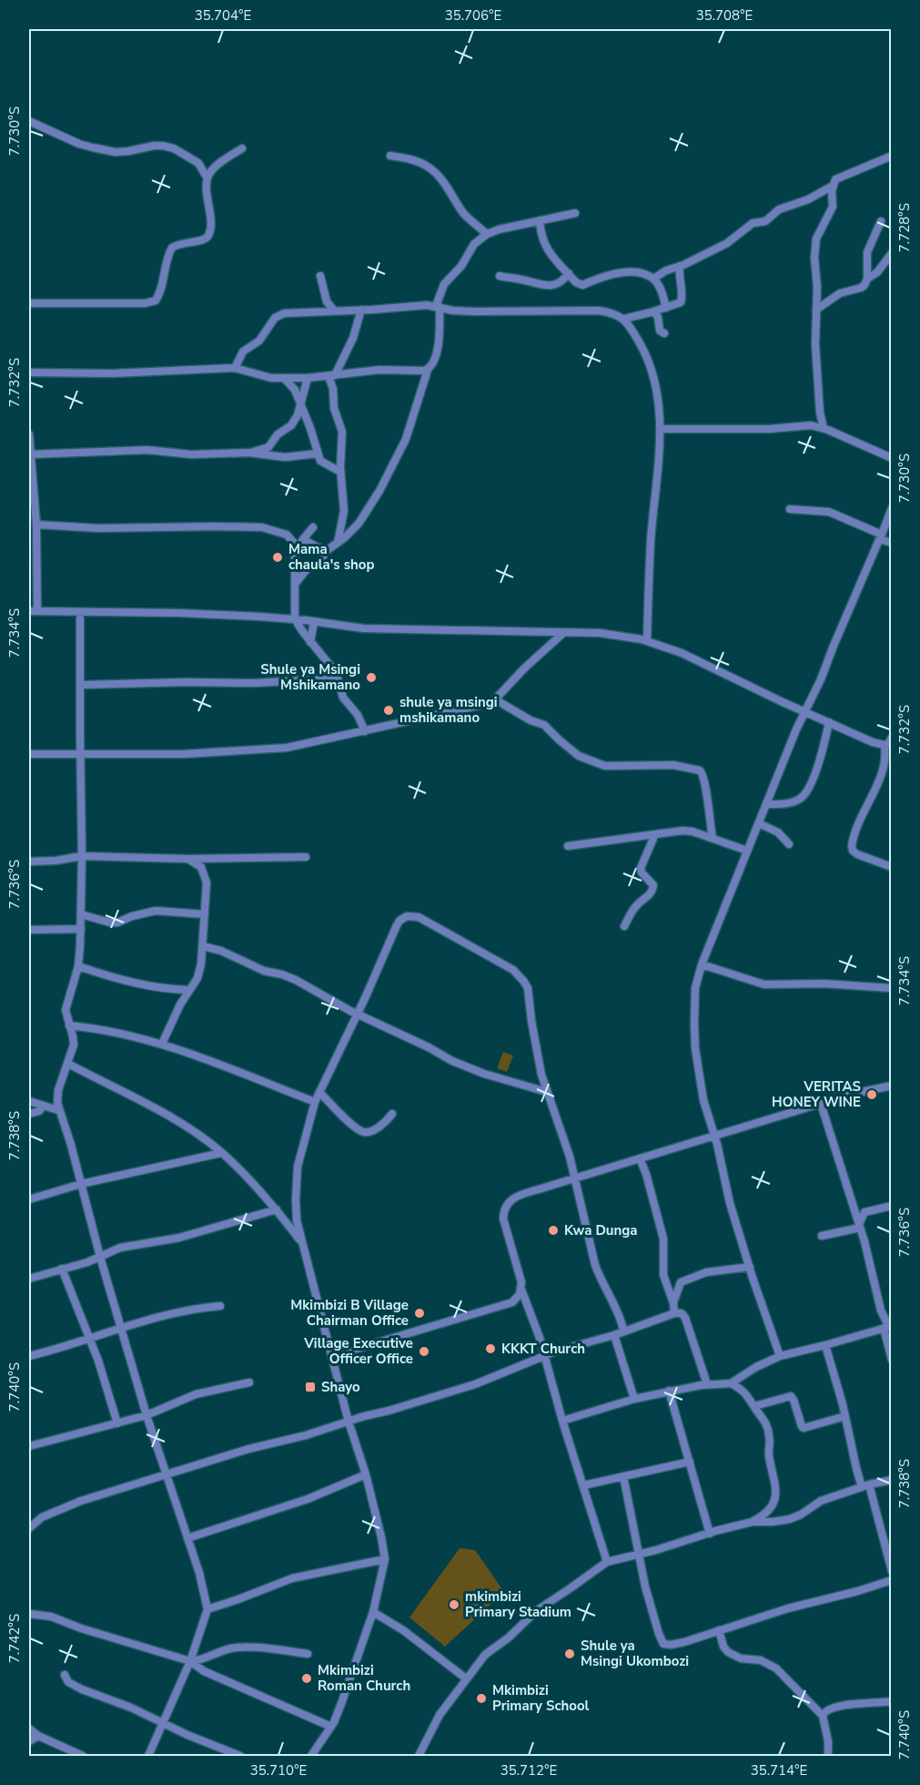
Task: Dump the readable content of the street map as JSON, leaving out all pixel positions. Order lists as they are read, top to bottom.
{
  "places": {
    "other": [
      "Mama chaula's shop",
      "Shule ya Msingi Mshikamano",
      "shule ya msingi mshikamano",
      "VERITAS HONEY WINE",
      "Kwa Dunga",
      "Mkimbizi B Village Chairman Office",
      "KKKT Church",
      "Village Executive Officer Office",
      "mkimbizi Primary Stadium",
      "Shule ya Msingi Ukombozi",
      "Mkimbizi Roman Church",
      "Mkimbizi Primary School"
    ],
    "transit": ["Shayo"]
  },
  "coordinates": [
    "35.704°E",
    "35.706°E",
    "35.708°E",
    "7.730°S",
    "7.728°S",
    "7.732°S",
    "7.734°S",
    "7.736°S",
    "7.738°S",
    "7.740°S",
    "7.742°S",
    "35.710°E",
    "35.712°E",
    "35.714°E"
  ]
}
